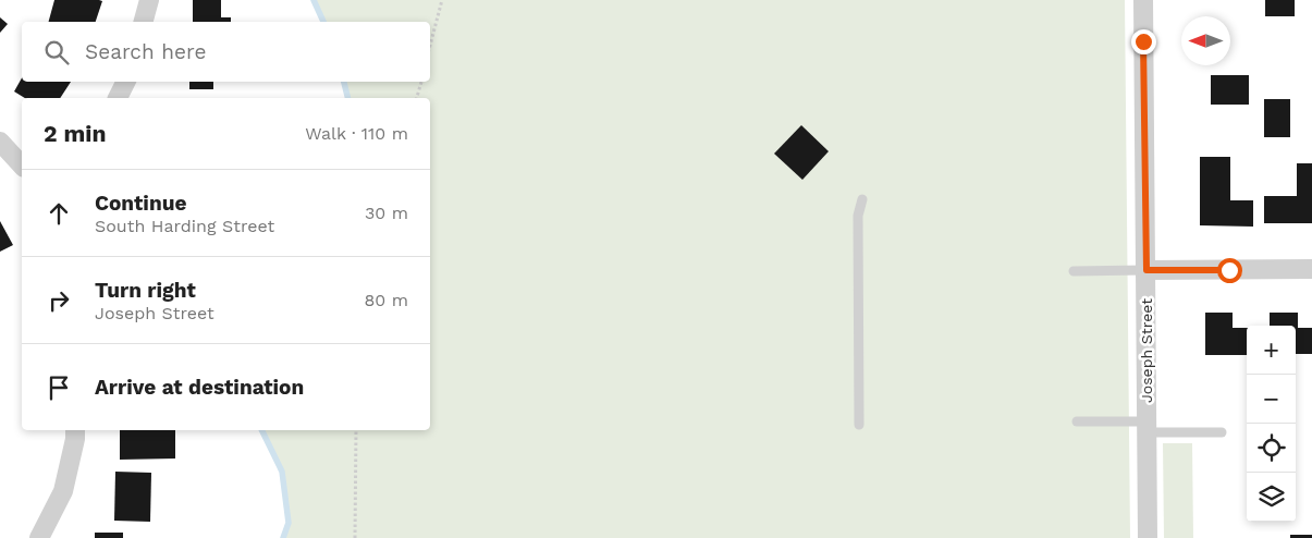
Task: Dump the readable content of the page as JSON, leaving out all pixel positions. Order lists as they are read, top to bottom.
{
  "streets": {
    "street": ["Joseph Street"]
  },
  "north": "left",
  "page": {
    "search": "Search here",
    "heading": ["2 min", "Walk · 110 m"],
    "list": [
      ["Continue", "South Harding Street", "30 m"],
      ["Turn right", "Joseph Street", "80 m"],
      "Arrive at destination"
    ],
    "map_buttons": ["+", "−"]
  }
}
